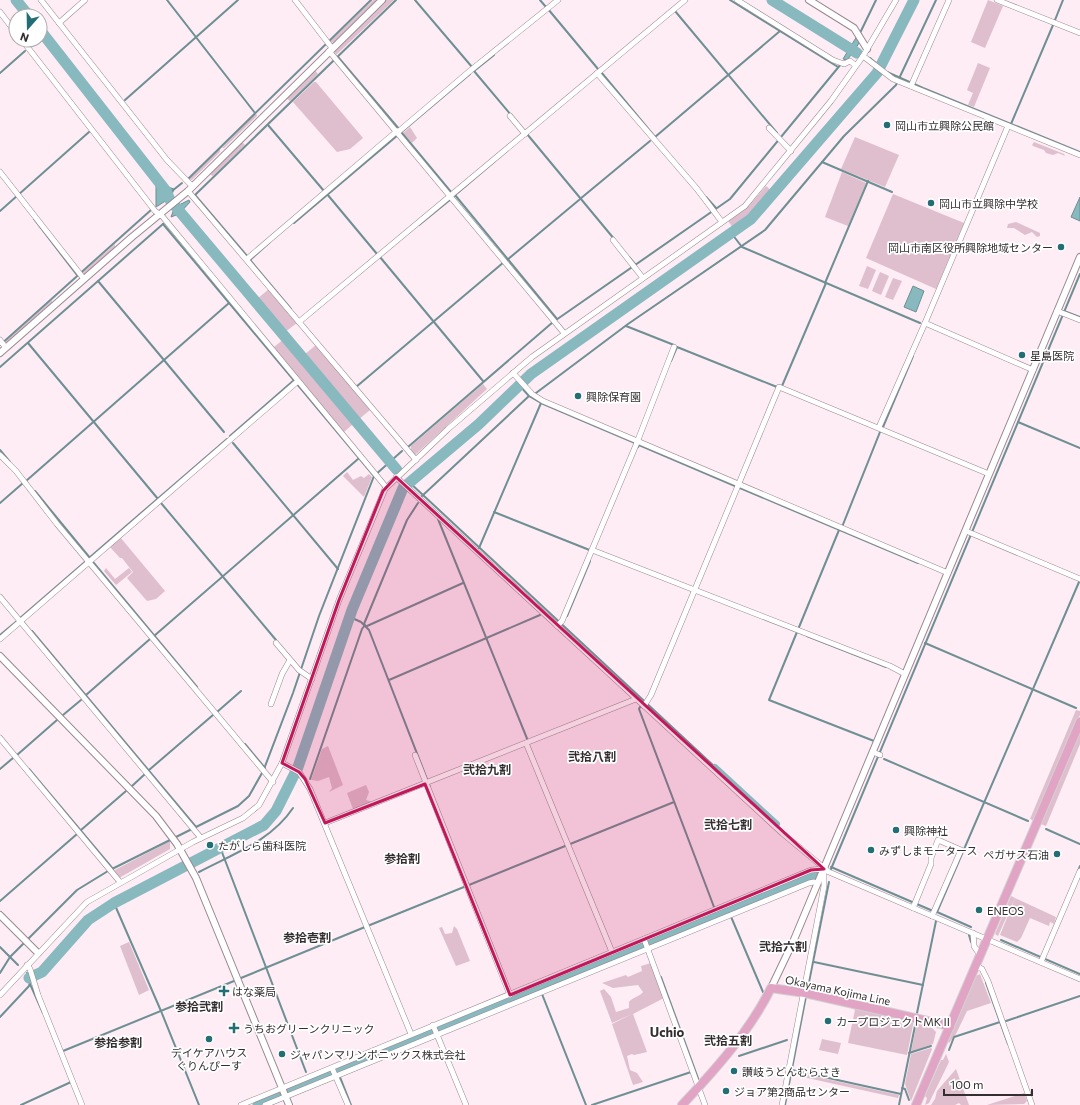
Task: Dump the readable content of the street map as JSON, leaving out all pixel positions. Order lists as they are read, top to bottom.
{
  "streets": {
    "main road": ["Okayama Kojima Line"]
  },
  "districts": [
    "弐拾八割",
    "弐拾九割",
    "弐拾七割",
    "参拾割",
    "参拾壱割",
    "弐拾六割",
    "参拾弐割",
    "Uchio",
    "弐拾五割",
    "参拾参割"
  ],
  "places": {
    "other": [
      "岡山市立興除公民館",
      "岡山市立興除中学校",
      "岡山市南区役所興除地域センター",
      "星島医院",
      "興除保育園",
      "興除神社",
      "たがしら歯科医院",
      "みずしまモータース",
      "ペガサス石油",
      "ENEOS",
      "カープロジェクトMKⅡ",
      "デイケアハウス ぐりんぴーす",
      "ジャパンマリンポニックス株式会社",
      "讃岐うどんむらさき",
      "ジョア第2商品センター"
    ],
    "health": ["はな薬局", "うちおグリーンクリニック"]
  },
  "scale_bar": "100 m",
  "north": "bottom"
}
